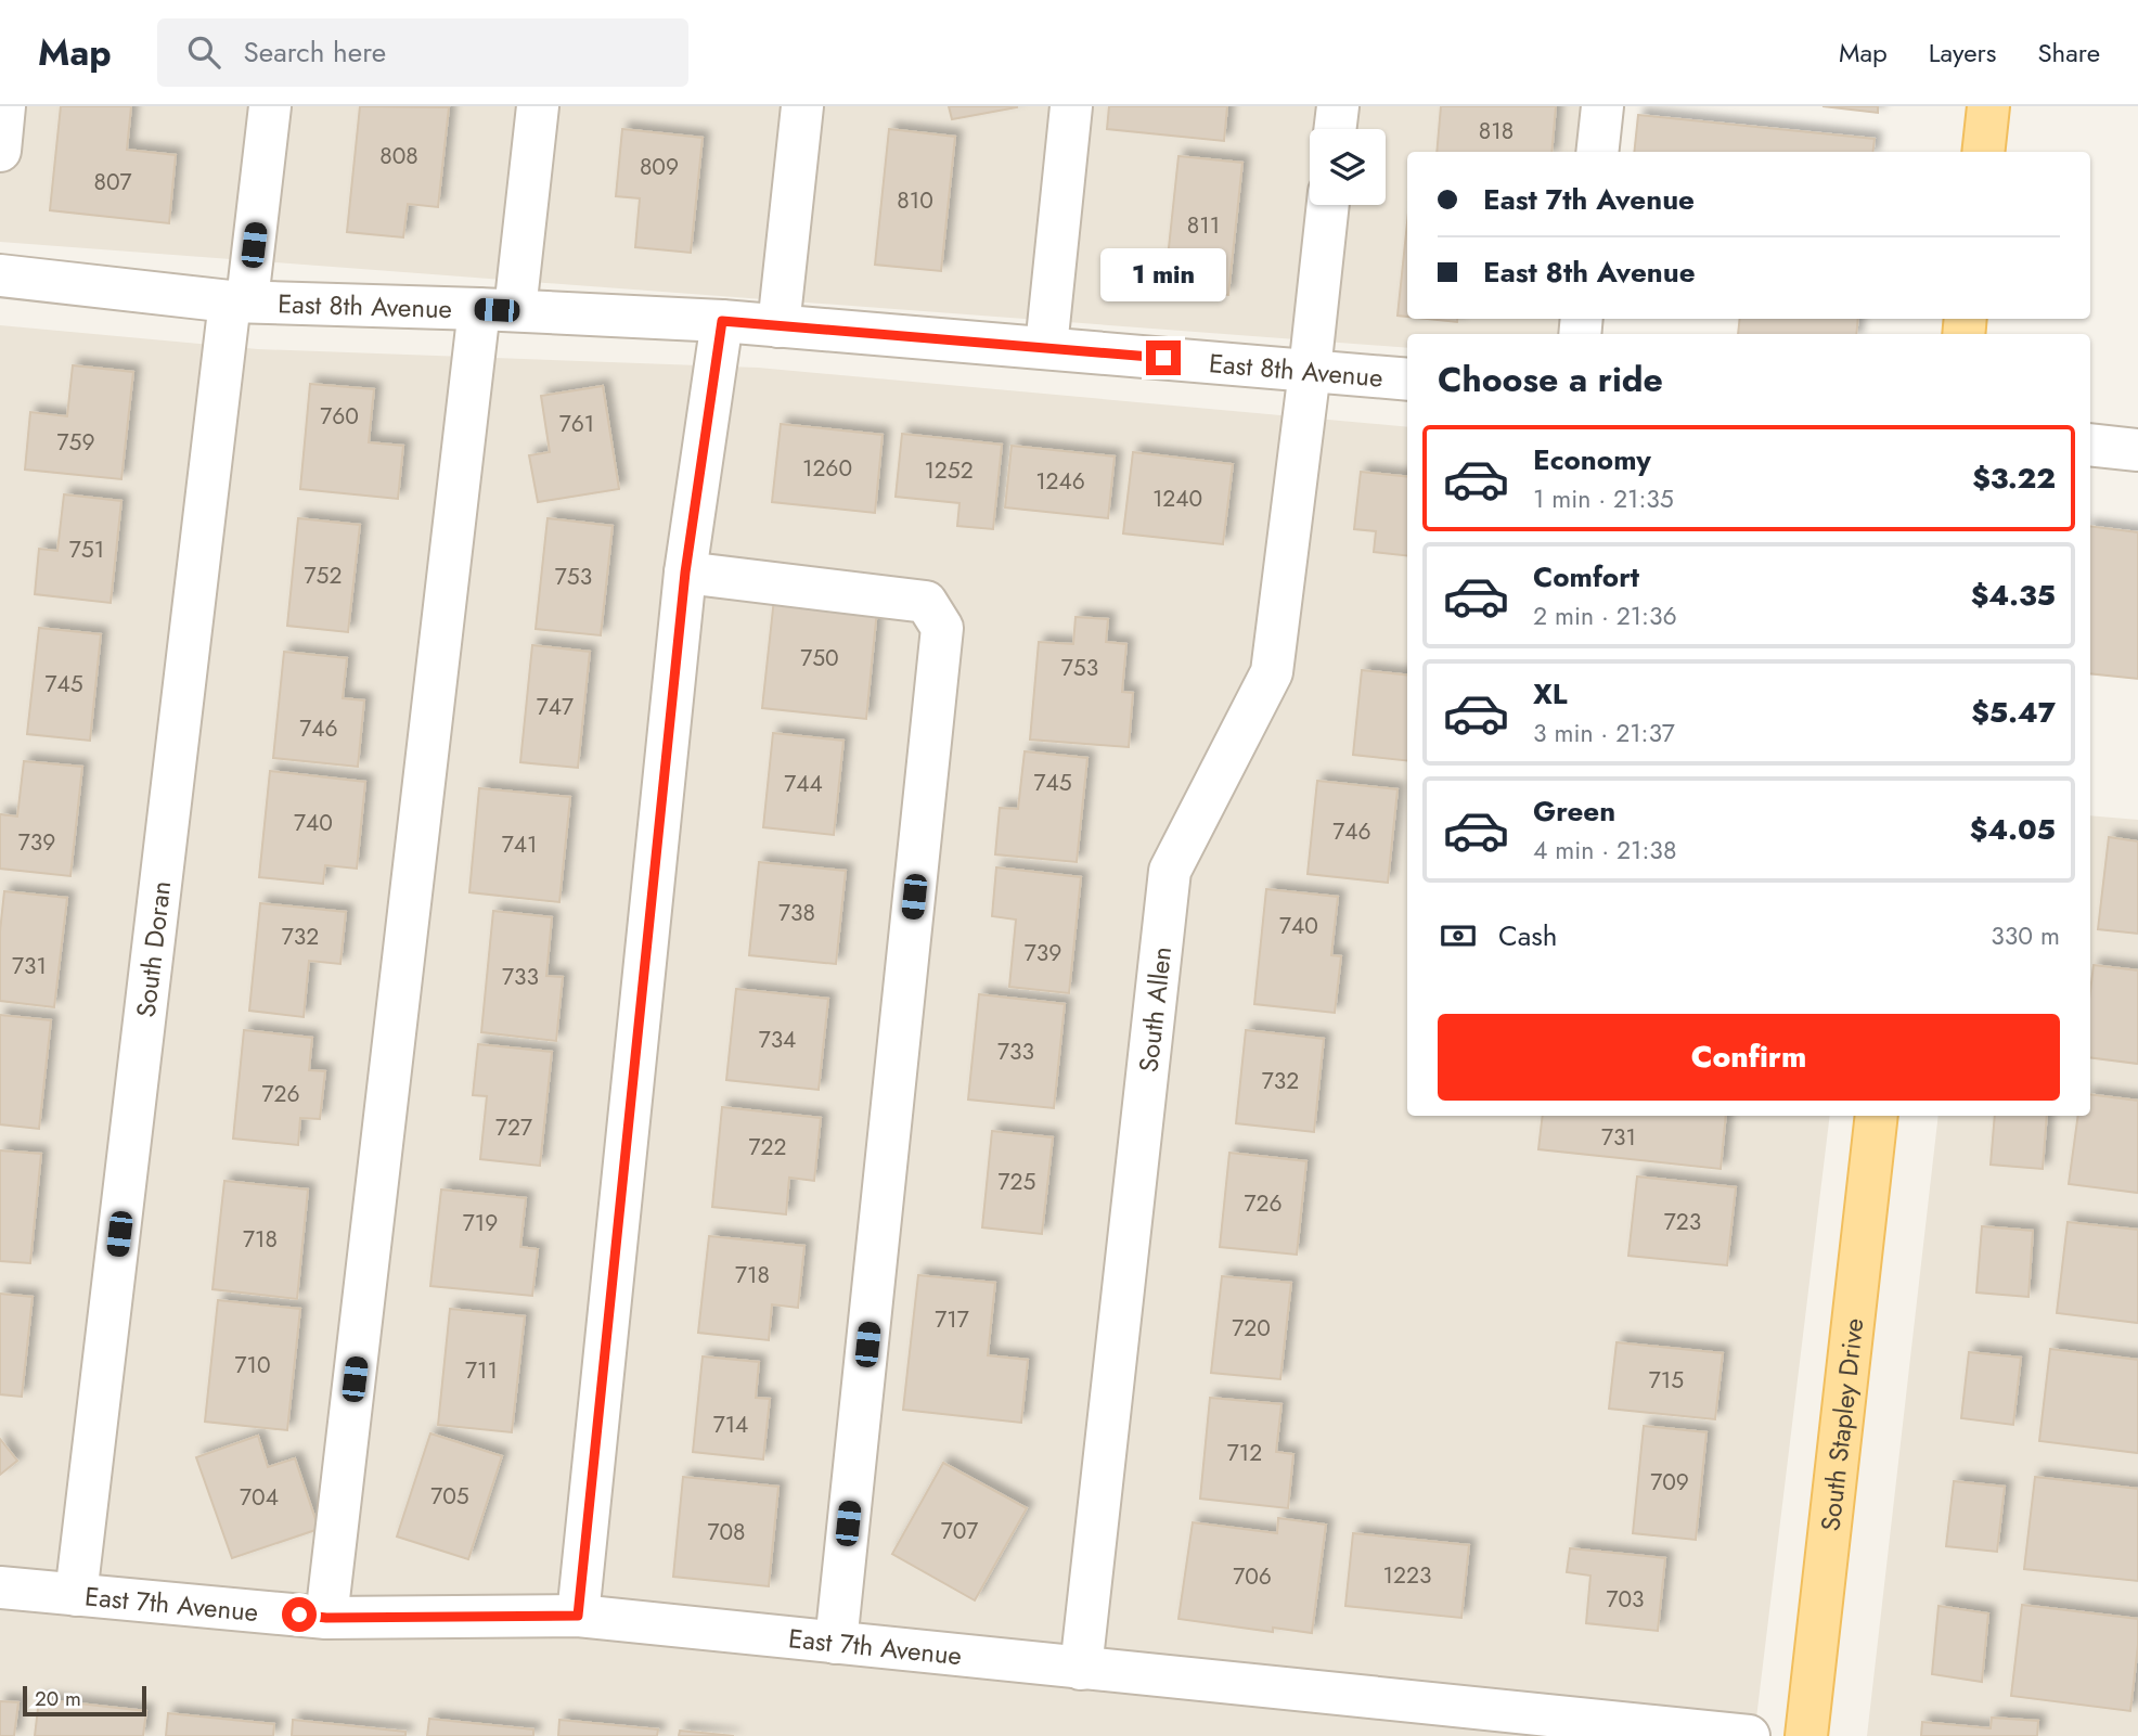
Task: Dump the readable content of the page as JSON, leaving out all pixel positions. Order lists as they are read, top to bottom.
{
  "streets": {
    "main road": ["South Stapley Drive"],
    "street": [
      "East 8th Avenue",
      "South Doran",
      "South Allen",
      "East 7th Avenue"
    ]
  },
  "crossings": [
    ["East 8th Avenue", "South Doran"],
    ["East 8th Avenue", "South Allen"],
    ["South Doran", "East 7th Avenue"],
    ["South Allen", "East 7th Avenue"]
  ],
  "house_numbers": [
    "818",
    "808",
    "809",
    "807",
    "810",
    "811",
    "760",
    "761",
    "759",
    "1260",
    "1252",
    "1246",
    "1240",
    "751",
    "752",
    "753",
    "750",
    "753",
    "745",
    "747",
    "746",
    "745",
    "744",
    "740",
    "746",
    "739",
    "741",
    "738",
    "740",
    "732",
    "739",
    "731",
    "733",
    "734",
    "733",
    "732",
    "726",
    "727",
    "731",
    "722",
    "725",
    "726",
    "723",
    "719",
    "718",
    "718",
    "717",
    "720",
    "710",
    "711",
    "715",
    "714",
    "712",
    "709",
    "705",
    "704",
    "707",
    "708",
    "1223",
    "706",
    "703"
  ],
  "scale_bar": "20 m",
  "page": {
    "header": "Map",
    "search": "Search here",
    "nav": ["Map", "Layers", "Share"],
    "banner": ["East 7th Avenue", "East 8th Avenue"],
    "bubble": "1 min",
    "heading": "Choose a ride",
    "list": [
      {
        "name": "Economy",
        "note": "1 min · 21:35",
        "value": "$3.22"
      },
      {
        "name": "Comfort",
        "note": "2 min · 21:36",
        "value": "$4.35"
      },
      {
        "name": "XL",
        "note": "3 min · 21:37",
        "value": "$5.47"
      },
      {
        "name": "Green",
        "note": "4 min · 21:38",
        "value": "$4.05"
      }
    ],
    "pay": ["Cash", "330 m"],
    "buttons": "Confirm",
    "scale": "20 m"
  }
}
